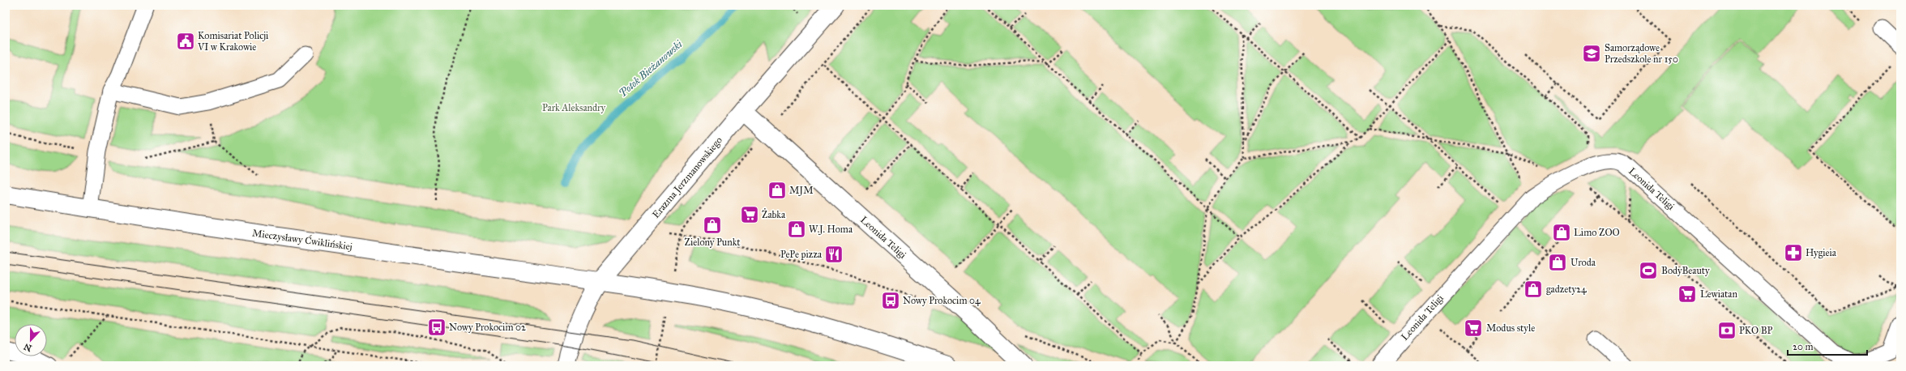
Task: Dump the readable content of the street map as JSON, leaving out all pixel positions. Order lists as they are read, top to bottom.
{
  "streets": {
    "street": ["Erazma Jerzmanowskiego", "Leonida Teligi", "Mieczysławy Ćwiklińskiej"]
  },
  "crossings": [
    ["Erazma Jerzmanowskiego", "Leonida Teligi"],
    ["Erazma Jerzmanowskiego", "Mieczysławy Ćwiklińskiej"]
  ],
  "water": ["Potok Bieżanowski"],
  "parks": ["Park Aleksandry"],
  "places": {
    "public building": ["Komisariat Policji VI w Krakowie"],
    "school or university": ["Samorządowe Przedszkole nr 150"],
    "shop": [
      "MJM",
      "Zielony Punkt",
      "W.J. Homa",
      "Limo ZOO",
      "Uroda",
      "gadzety24"
    ],
    "supermarket": ["Żabka", "Lewiatan", "Modus style"],
    "pharmacy": ["Hygieia"],
    "restaurant": ["PePe pizza"],
    "sports": ["BodyBeauty"],
    "bus stop": ["Nowy Prokocim 04", "Nowy Prokocim 02"],
    "bank": ["PKO BP"]
  },
  "scale_bar": "20 m",
  "north": "bottom"
}
